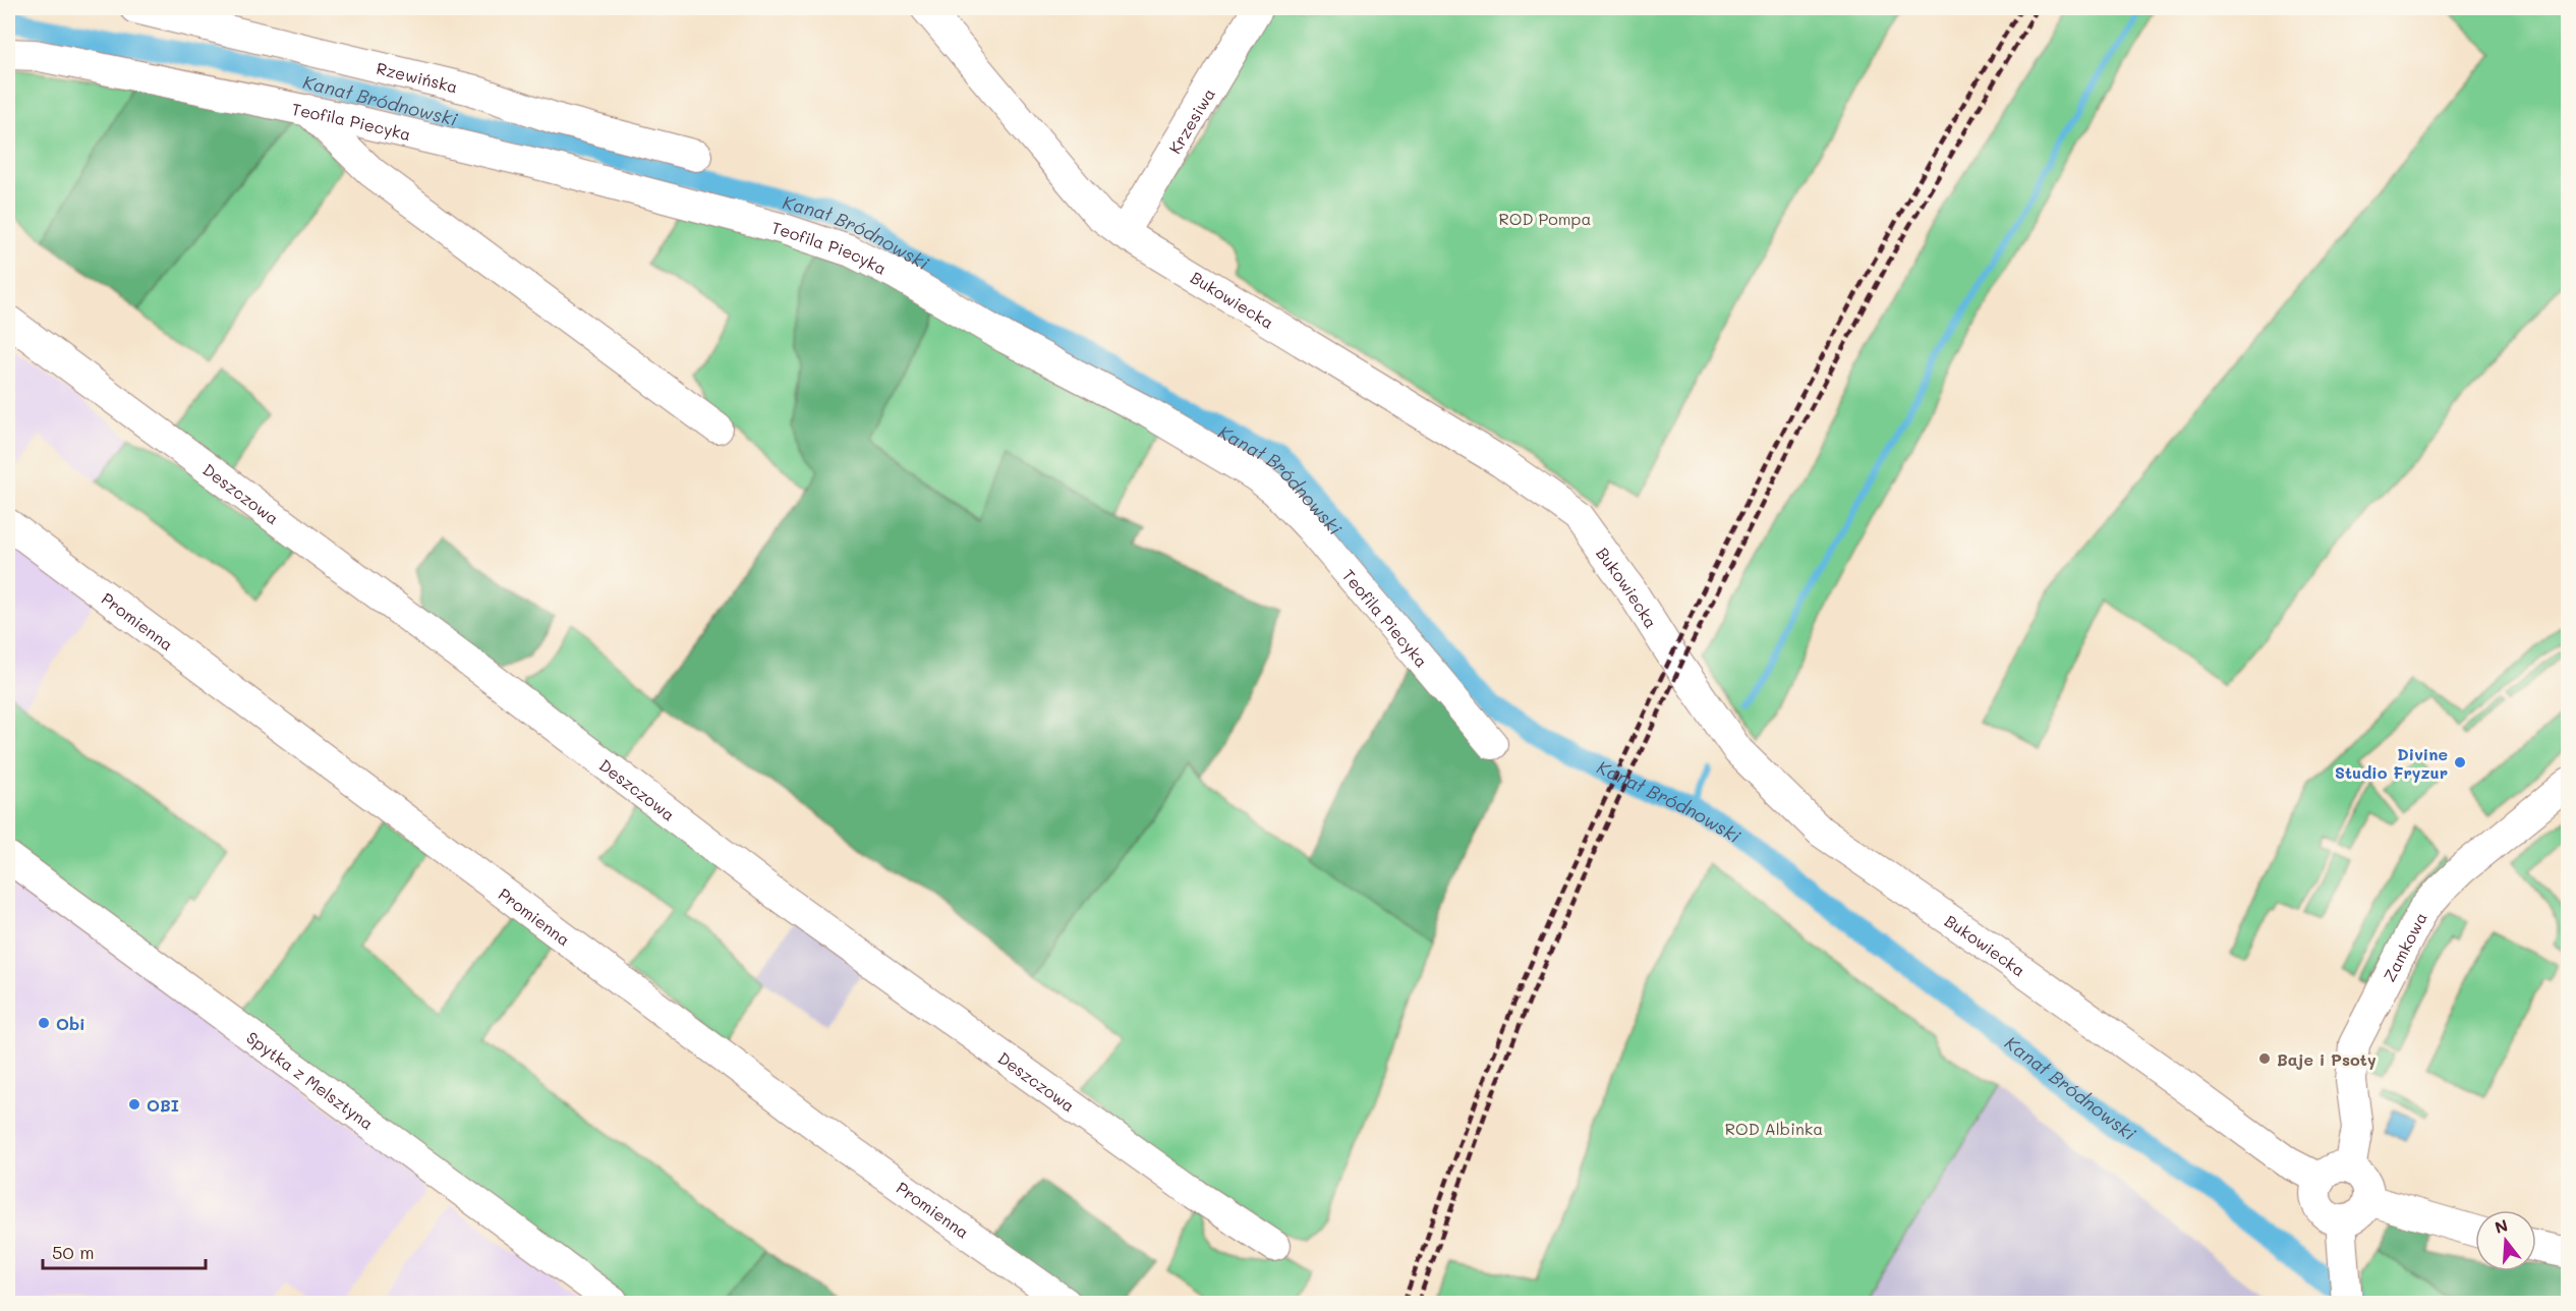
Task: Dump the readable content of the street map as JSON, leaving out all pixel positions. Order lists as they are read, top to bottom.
{
  "streets": {
    "street": [
      "Rzewińska",
      "Teofila Piecyka",
      "Krzesiwa",
      "Bukowiecka",
      "Deszczowa",
      "Promienna",
      "Zamkowa",
      "Spytka z Melsztyna"
    ]
  },
  "crossings": [
    ["Krzesiwa", "Bukowiecka"],
    ["Bukowiecka", "Zamkowa"]
  ],
  "water": ["Kanał Bródnowski"],
  "parks": ["ROD Pompa", "ROD Albinka"],
  "places": [
    "Divine Studio Fryzur",
    "Obi",
    "Baje i Psoty",
    "OBI"
  ],
  "scale_bar": "50 m",
  "north": "top"
}
